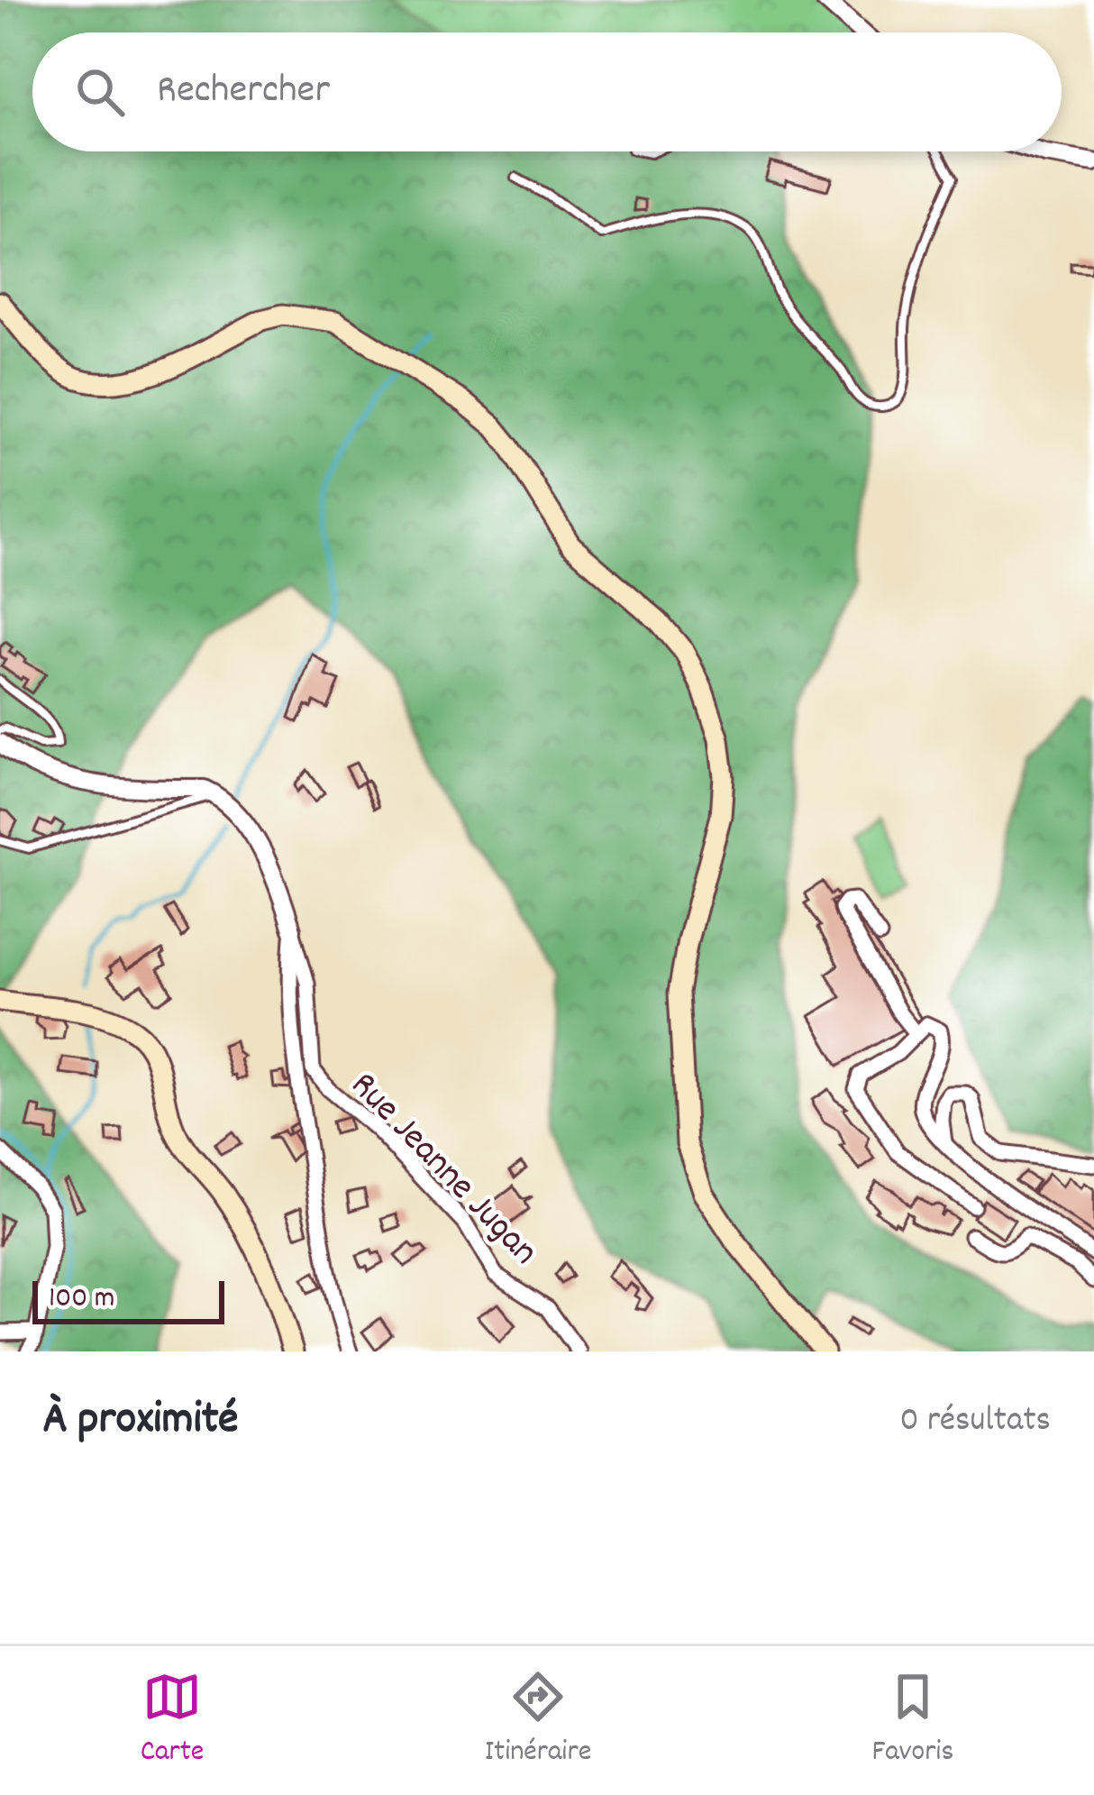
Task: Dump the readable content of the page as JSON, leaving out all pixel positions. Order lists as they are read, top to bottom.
{
  "streets": {
    "street": ["Rue Jeanne Jugan"]
  },
  "scale_bar": "100 m",
  "page": {
    "search": "Rechercher",
    "scale": "100 m",
    "heading": ["À proximité", "0 résultats"],
    "nav": ["Carte", "Itinéraire", "Favoris"]
  }
}
